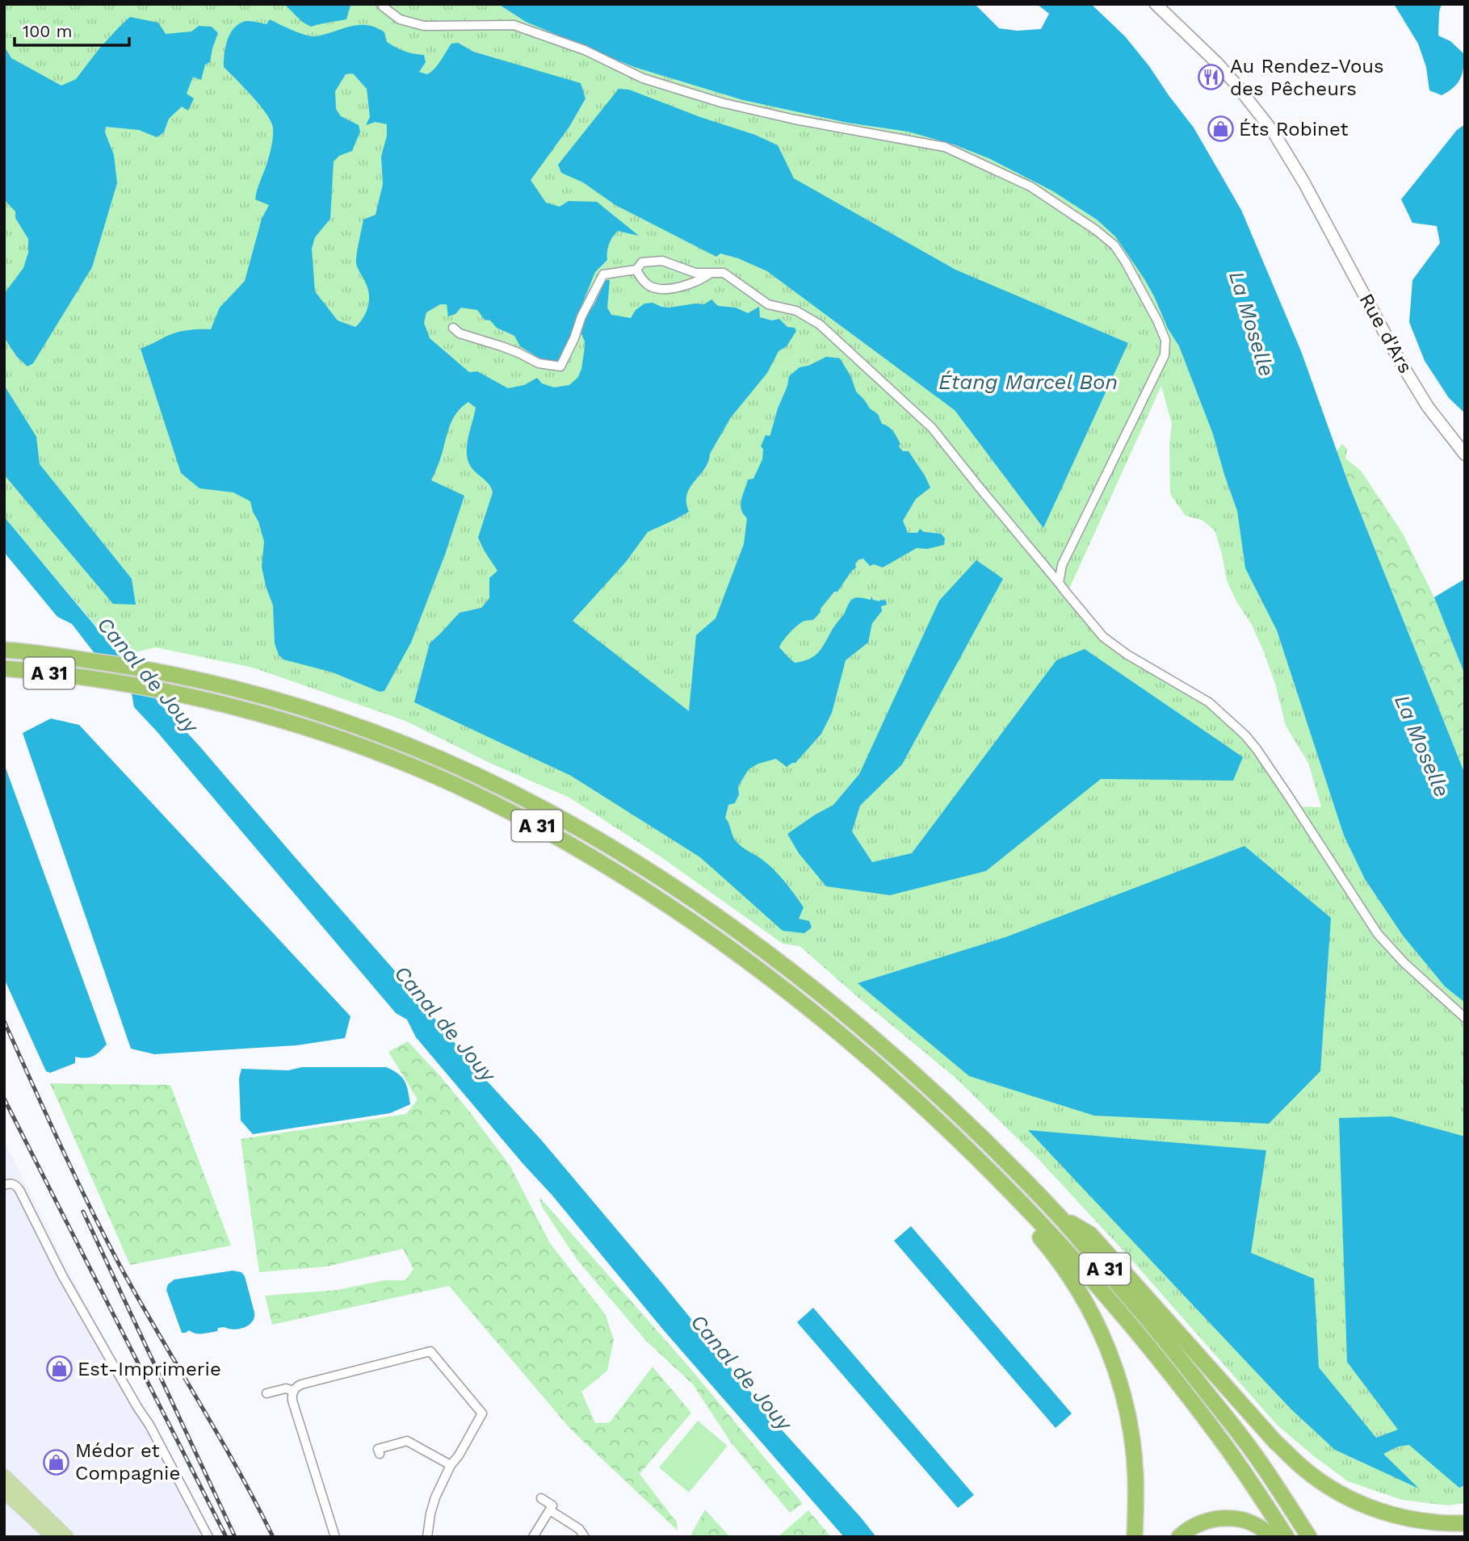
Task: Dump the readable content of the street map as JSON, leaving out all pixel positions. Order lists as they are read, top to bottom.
{
  "streets": {
    "highway": ["A 31"],
    "main road": ["Rue d'Ars"]
  },
  "water": ["La Moselle", "Étang Marcel Bon", "Canal de Jouy"],
  "places": {
    "restaurant": ["Au Rendez-Vous des Pêcheurs"],
    "shop": ["Éts Robinet", "Est-Imprimerie", "Médor et Compagnie"]
  },
  "scale_bar": "100 m"
}
